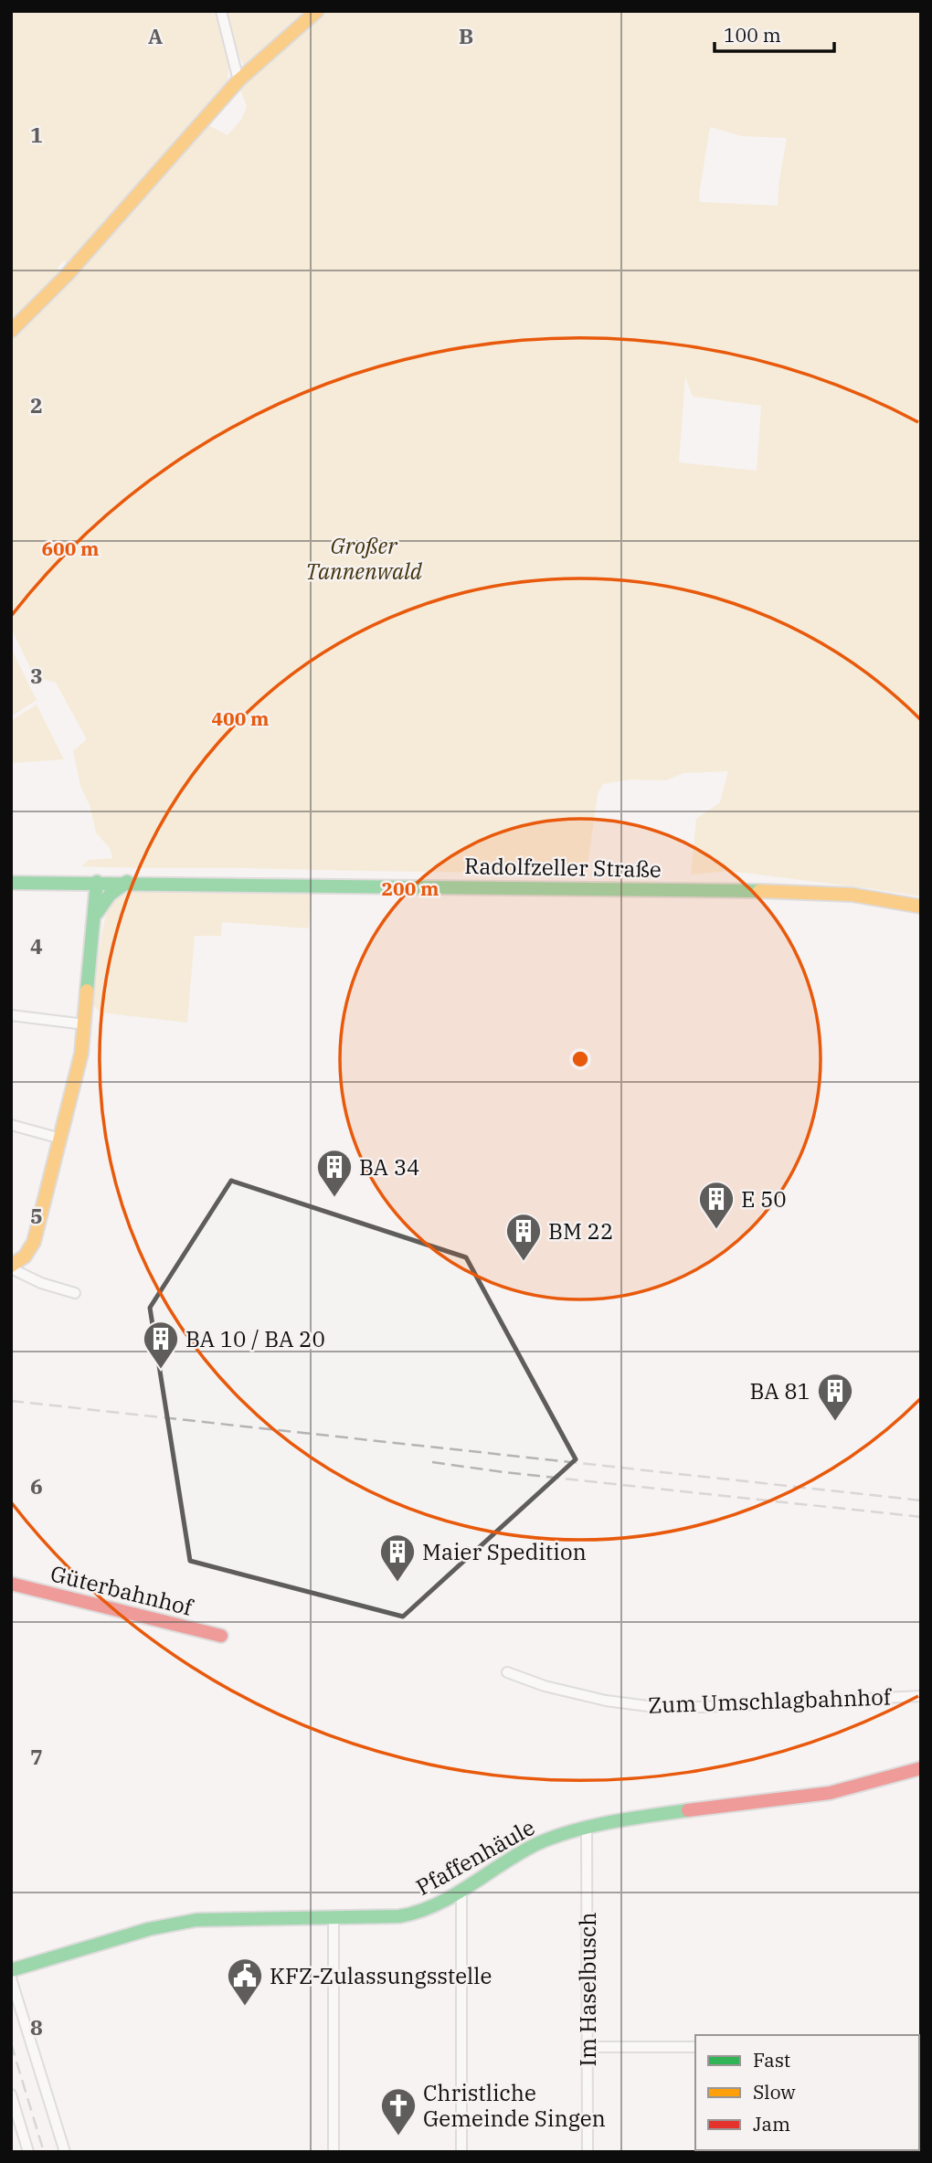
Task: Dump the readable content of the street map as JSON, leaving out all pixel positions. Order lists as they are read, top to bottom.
{
  "streets": {
    "street": [
      "Radolfzeller Straße",
      "Güterbahnhof",
      "Zum Umschlagbahnhof",
      "Pfaffenhäule",
      "Im Haselbusch"
    ]
  },
  "crossings": [
    ["Pfaffenhäule", "Im Haselbusch"]
  ],
  "parks": ["Großer Tannenwald"],
  "places": {
    "building": [
      "BA 34",
      "E 50",
      "BM 22",
      "BA 10 / BA 20",
      "BA 81",
      "Maier Spedition"
    ],
    "public building": ["KFZ-Zulassungsstelle"],
    "church": ["Christliche Gemeinde Singen"]
  },
  "legend": ["Fast", "Slow", "Jam"],
  "scale_bar": "100 m",
  "grid": {
    "columns": ["A", "B"],
    "rows": [
      "1",
      "2",
      "3",
      "4",
      "5",
      "6",
      "7",
      "8"
    ]
  },
  "rings": ["600 m", "400 m", "200 m"]
}
